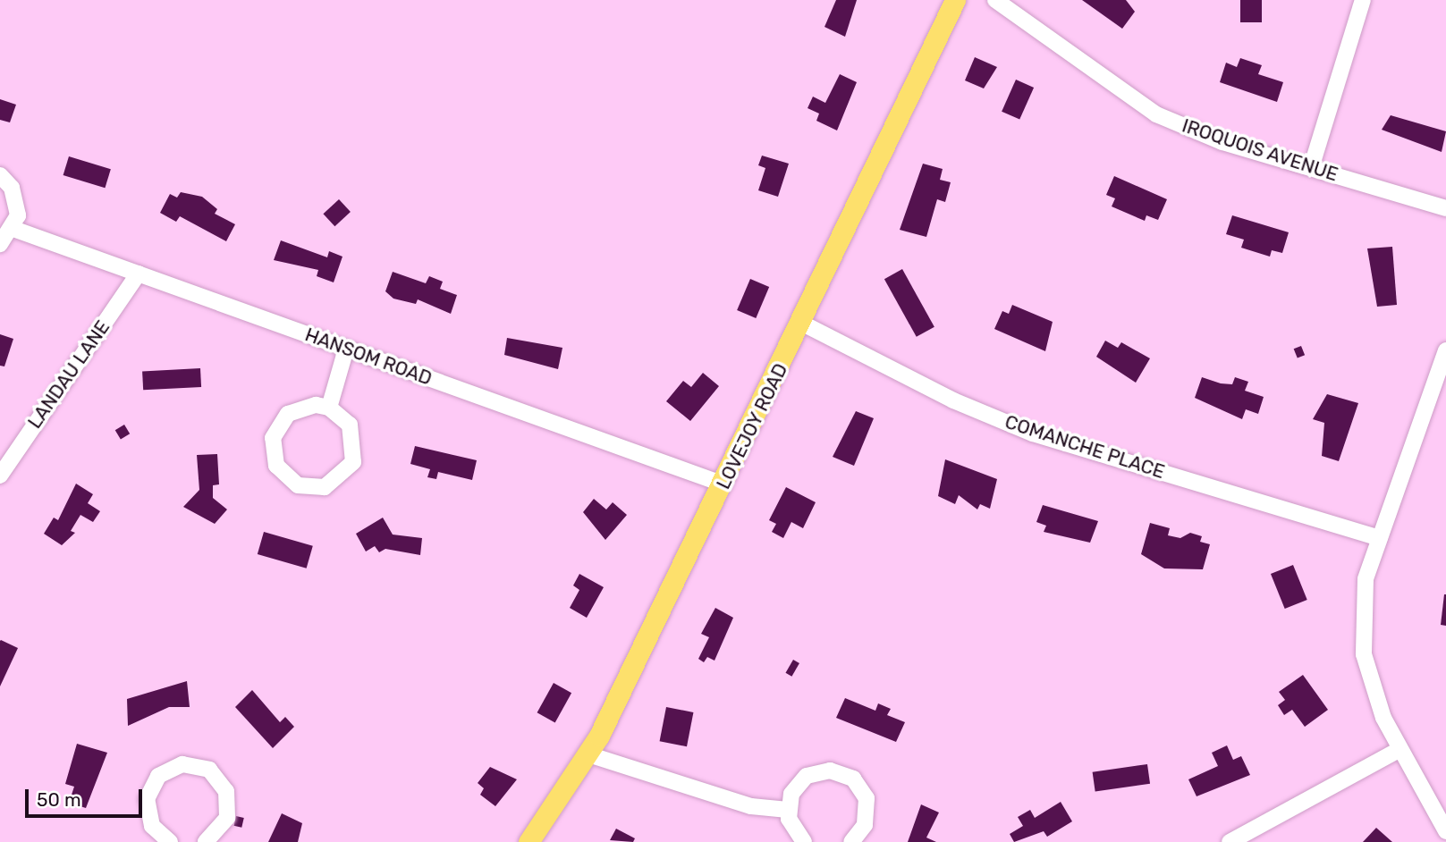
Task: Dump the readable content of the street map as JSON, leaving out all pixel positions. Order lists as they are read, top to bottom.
{
  "streets": {
    "main road": ["LOVEJOY ROAD"],
    "street": [
      "IROQUOIS AVENUE",
      "HANSOM ROAD",
      "LANDAU LANE",
      "COMANCHE PLACE"
    ]
  },
  "crossings": [
    ["HANSOM ROAD", "LANDAU LANE"],
    ["HANSOM ROAD", "LOVEJOY ROAD"],
    ["LOVEJOY ROAD", "COMANCHE PLACE"]
  ],
  "scale_bar": "50 m"
}
